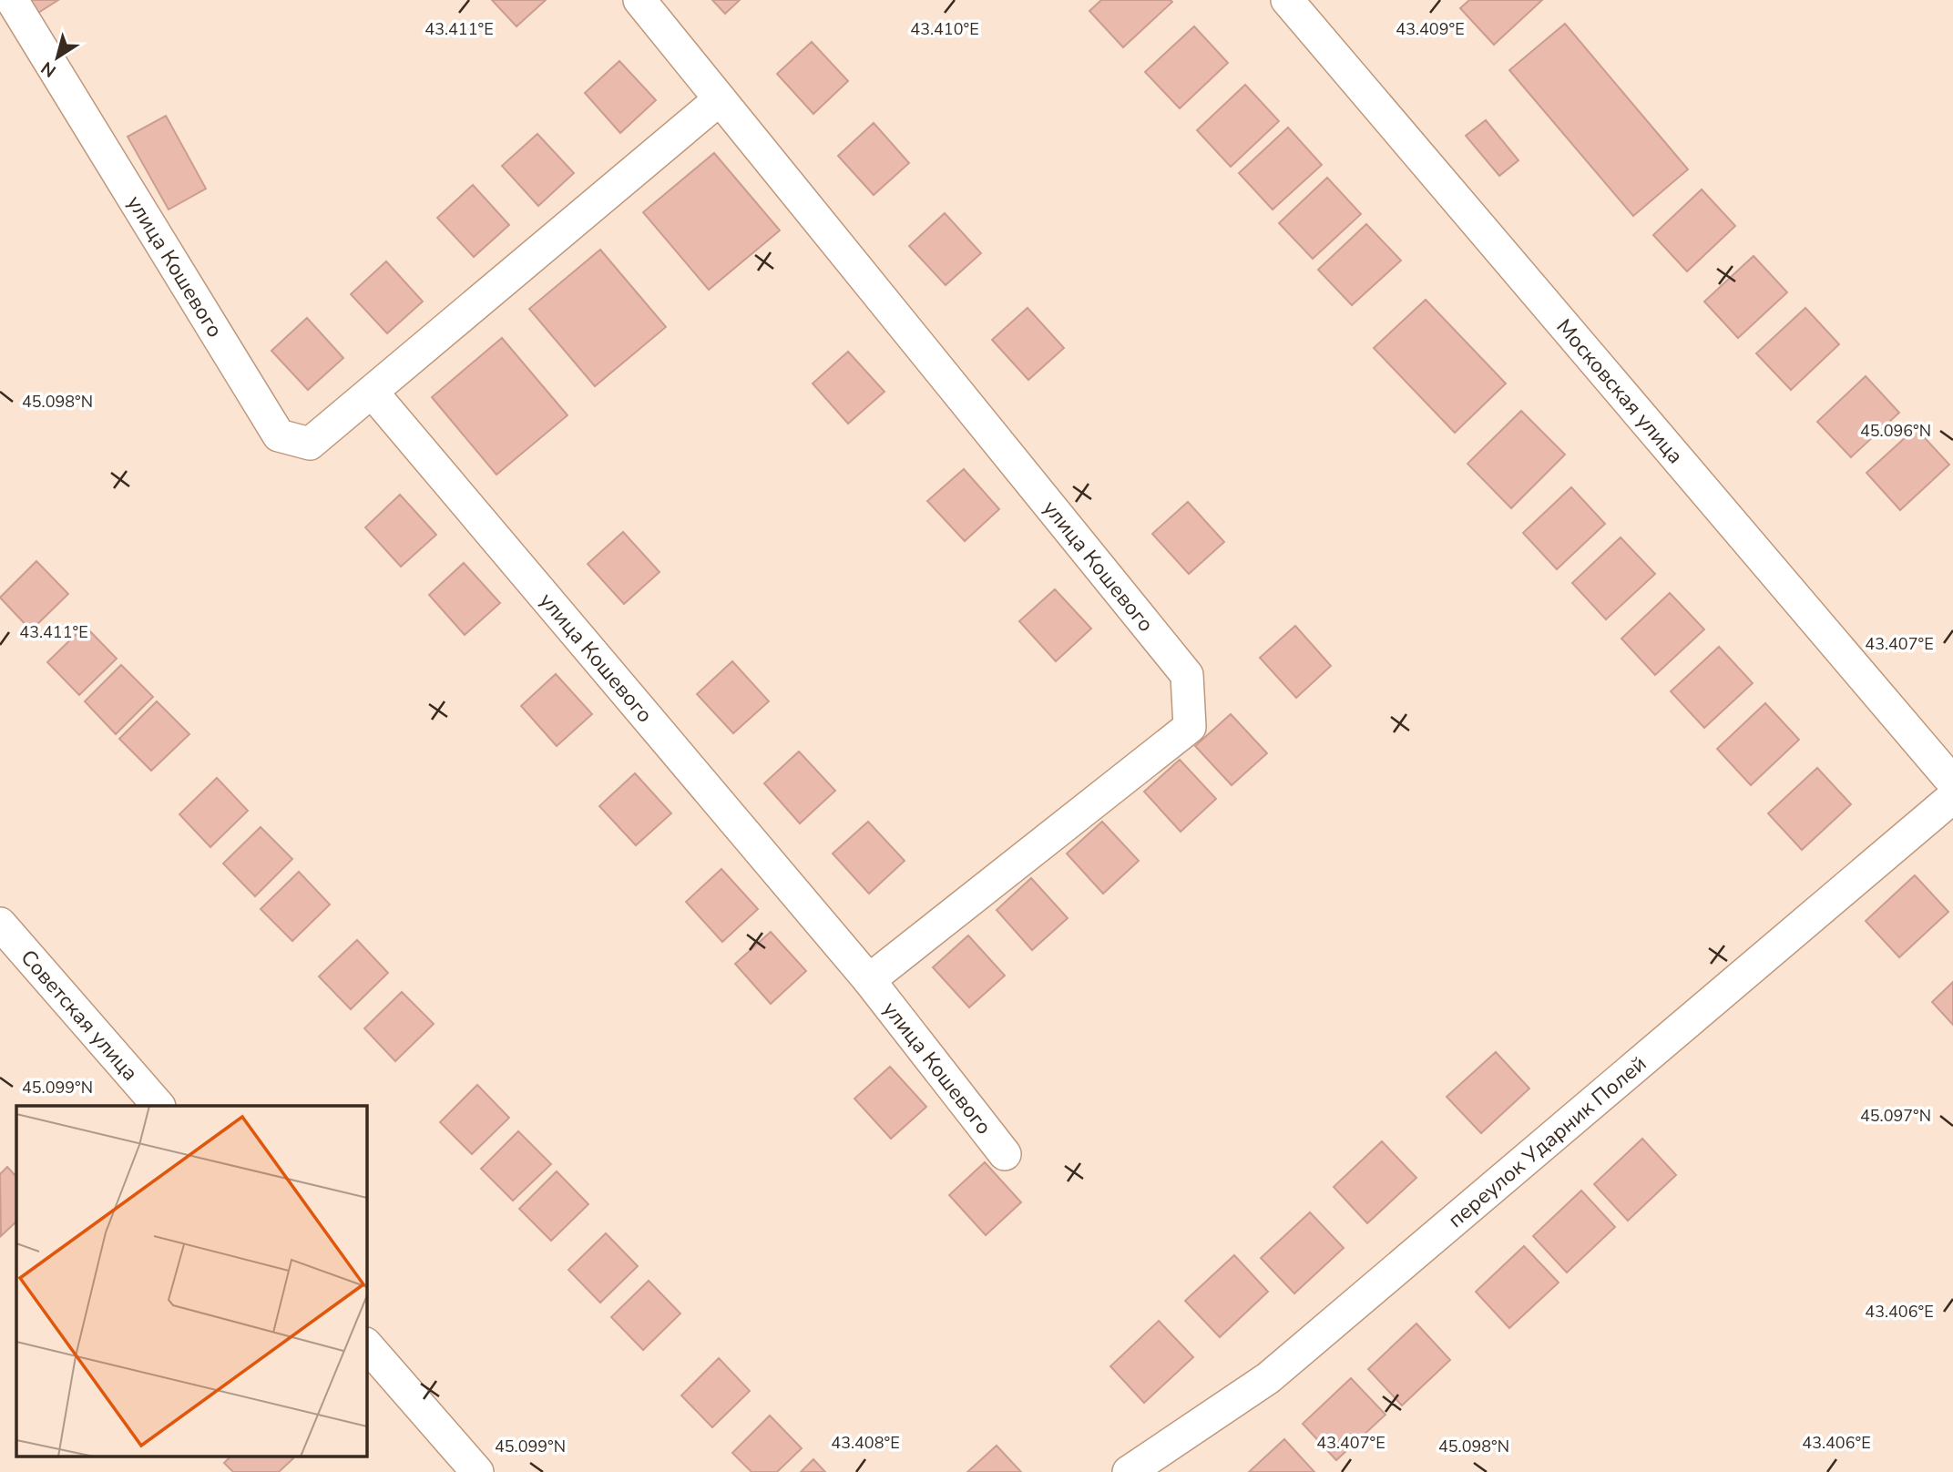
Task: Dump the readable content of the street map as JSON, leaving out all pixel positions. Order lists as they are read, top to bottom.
{
  "streets": {
    "street": [
      "улица Кошевого",
      "Московская улица",
      "Советская улица",
      "переулок Ударник Полей"
    ]
  },
  "north": "bottom left",
  "coordinates": [
    "43.410°E",
    "43.409°E",
    "43.411°E",
    "45.098°N",
    "45.096°N",
    "43.407°E",
    "45.099°N",
    "45.097°N",
    "43.406°E",
    "43.408°E"
  ]
}
